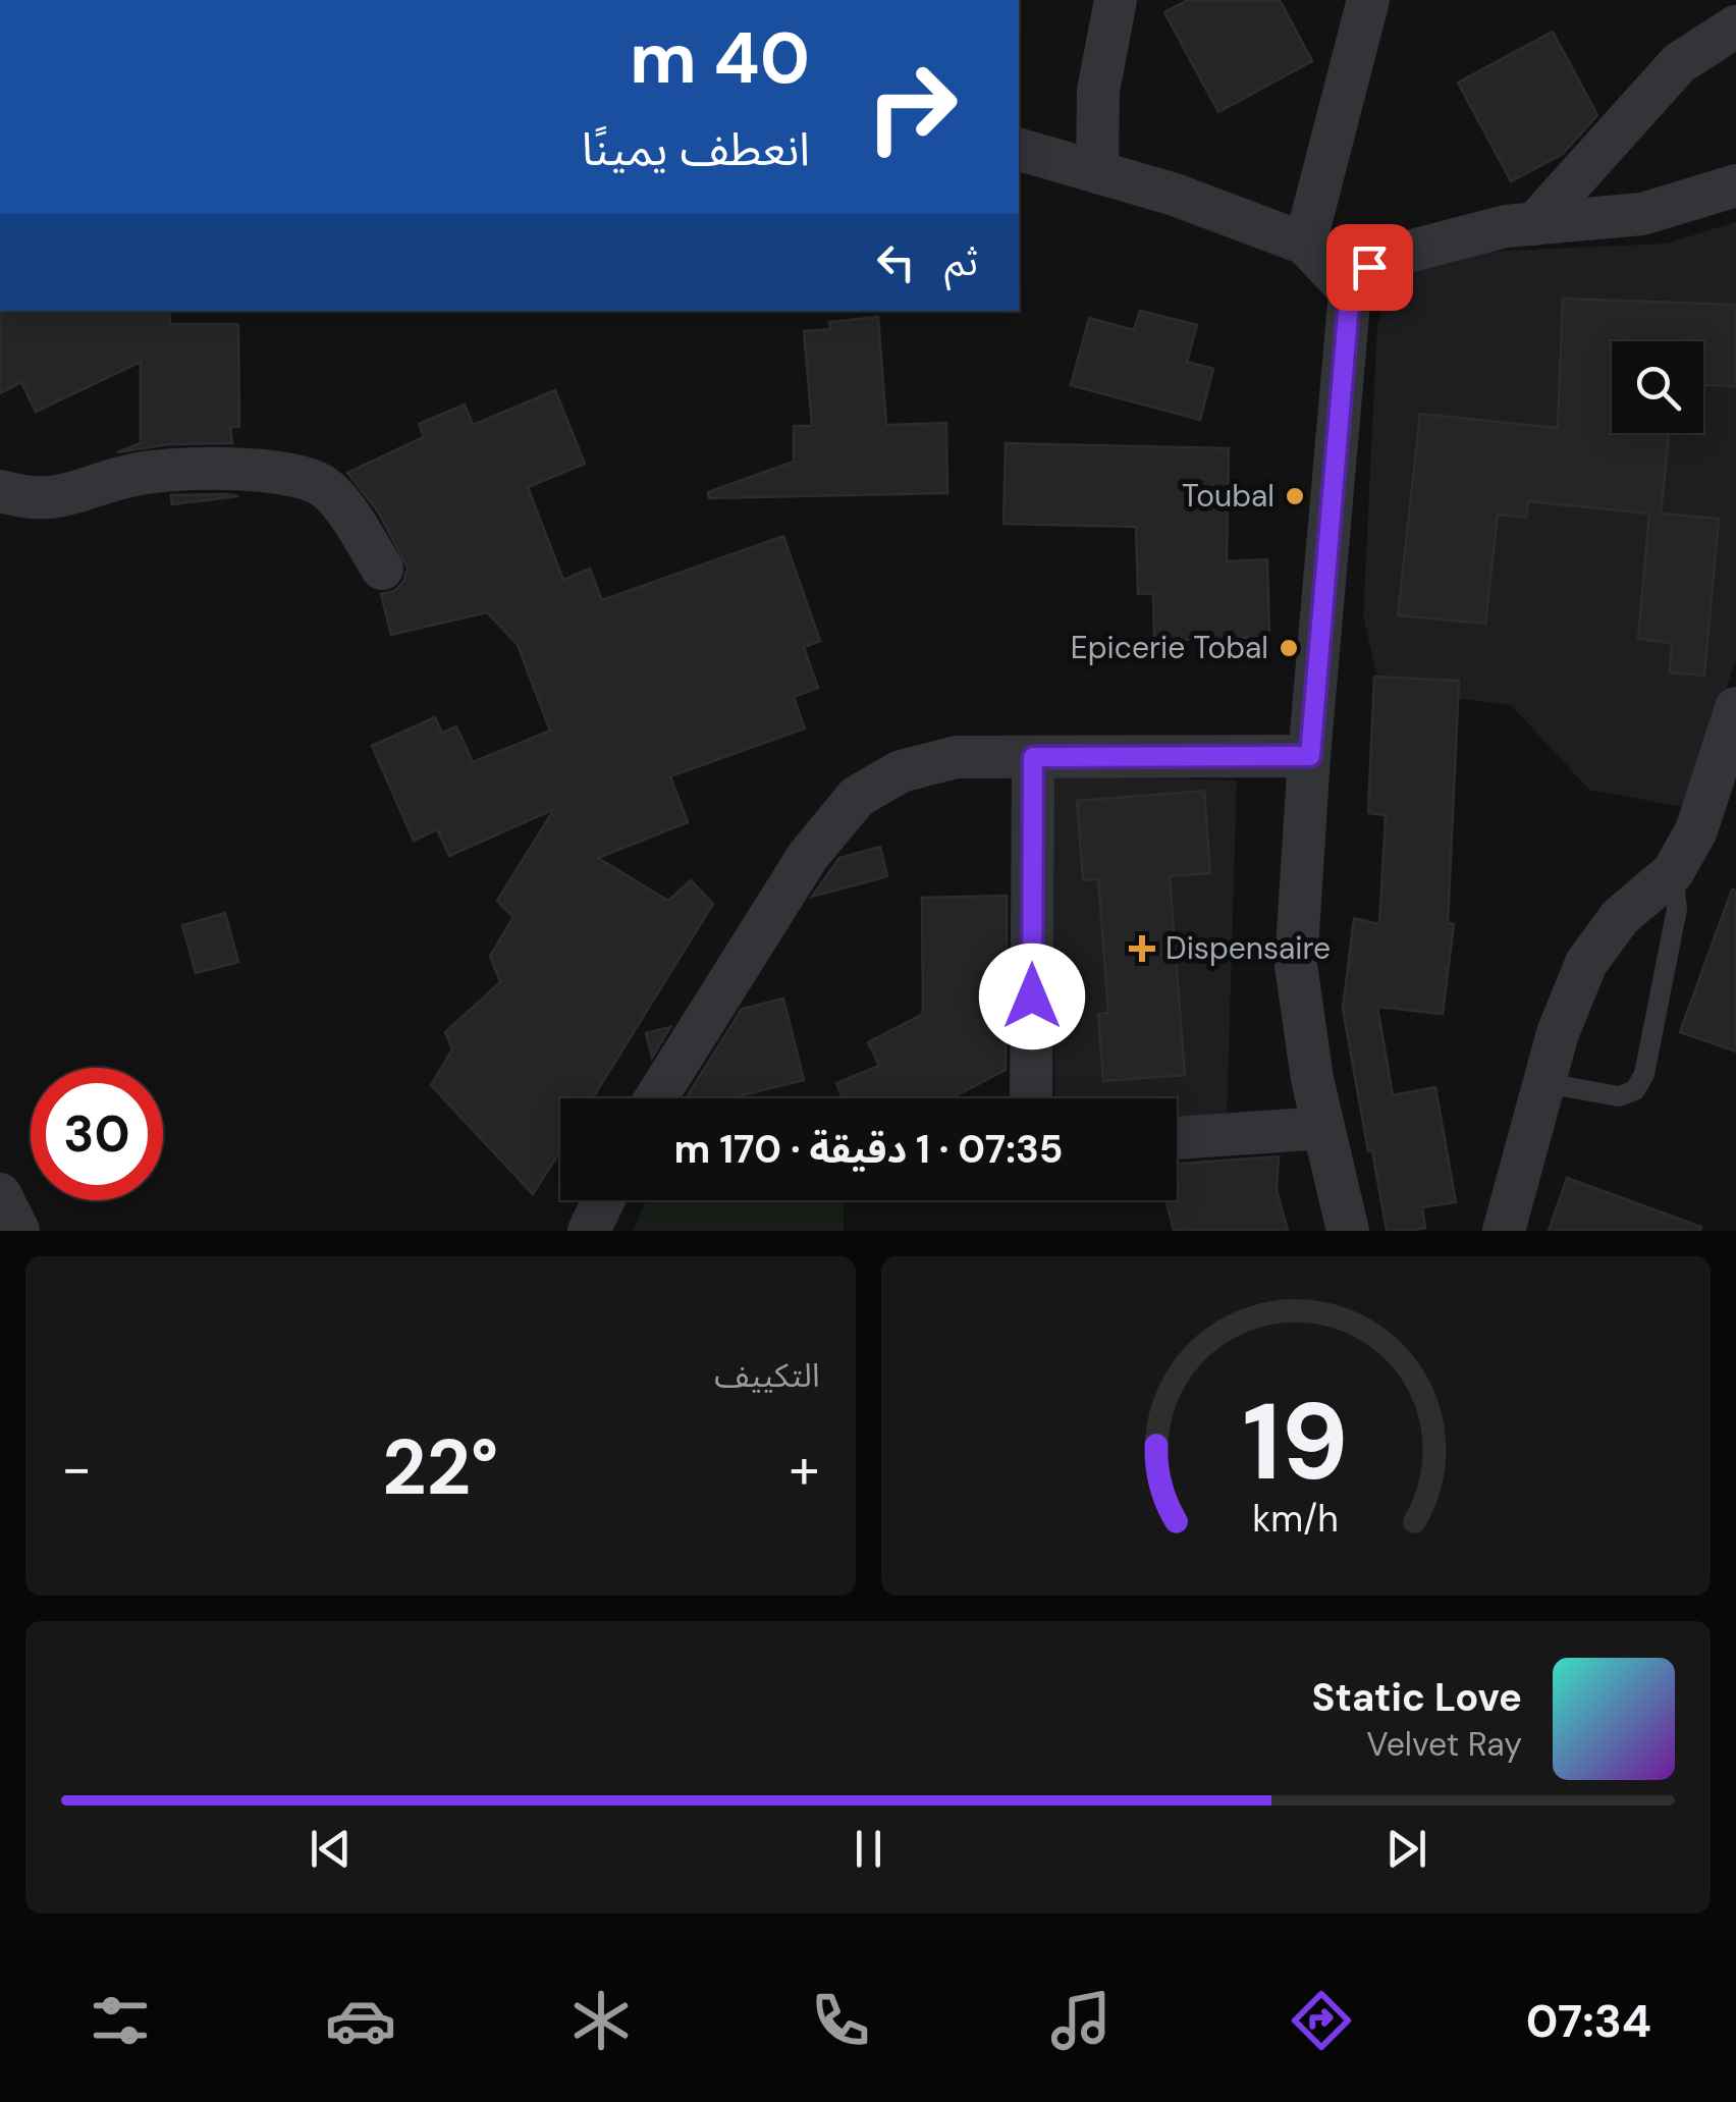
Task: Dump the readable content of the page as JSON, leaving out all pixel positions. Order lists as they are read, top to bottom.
{
  "places": {
    "other": ["Toubal", "Epicerie Tobal"],
    "health": ["Dispensaire"]
  },
  "page": {
    "turn": ["40 m", "انعطف يمينًا"],
    "then": "ثم",
    "limit": "30",
    "trip": "07:35 · 1 دقيقة · 170 m",
    "tile": "التكييف",
    "heat": ["−", "22°", "+"],
    "song": ["Static Love", "Velvet Ray"],
    "tabs": "07:34",
    "gauge": ["19", "km/h"]
  }
}
